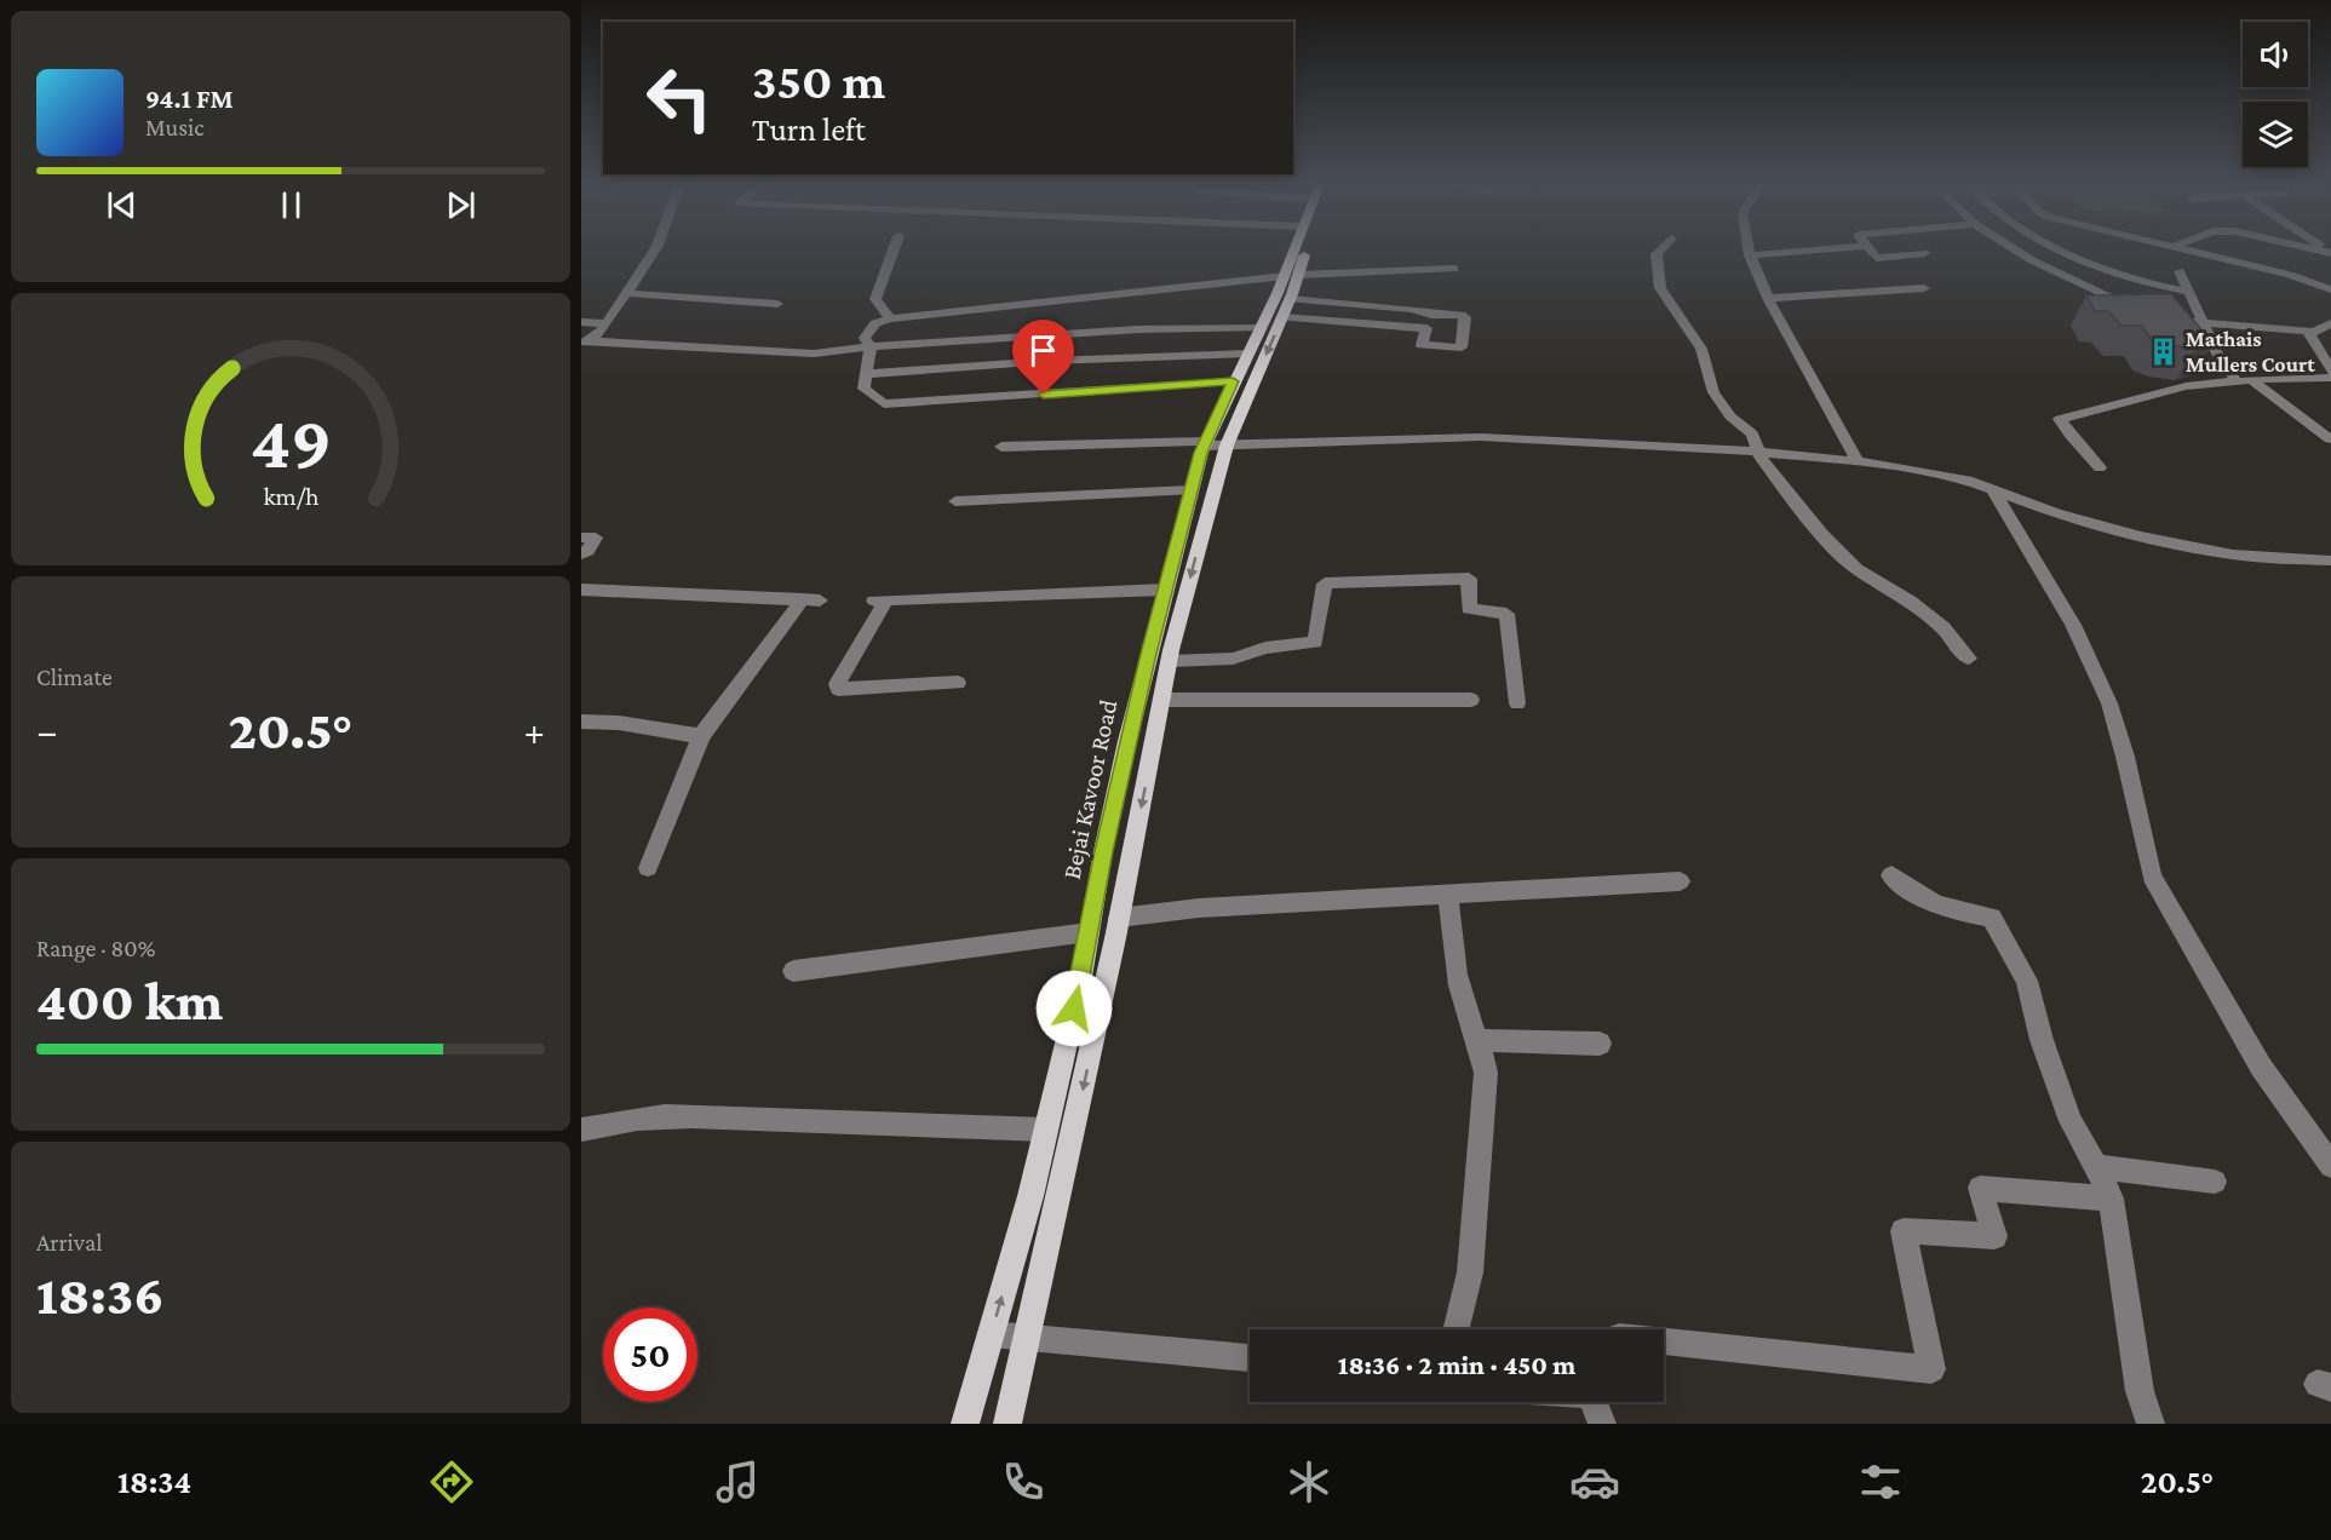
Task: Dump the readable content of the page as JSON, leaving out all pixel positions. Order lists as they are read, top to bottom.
{
  "streets": {
    "main road": ["Bejai Kavoor Road"]
  },
  "places": {
    "building": ["Mathais Mullers Court"]
  },
  "page": {
    "turn": ["350 m", "Turn left"],
    "song": ["94.1 FM", "Music"],
    "tile": [
      "Climate",
      ["Range · 80%", "400 km"],
      ["Arrival", "18:36"]
    ],
    "heat": ["−", "20.5°", "+"],
    "limit": "50",
    "trip": "18:36 · 2 min · 450 m",
    "tabs": ["18:34", "20.5°"],
    "gauge": ["49", "km/h"]
  }
}
